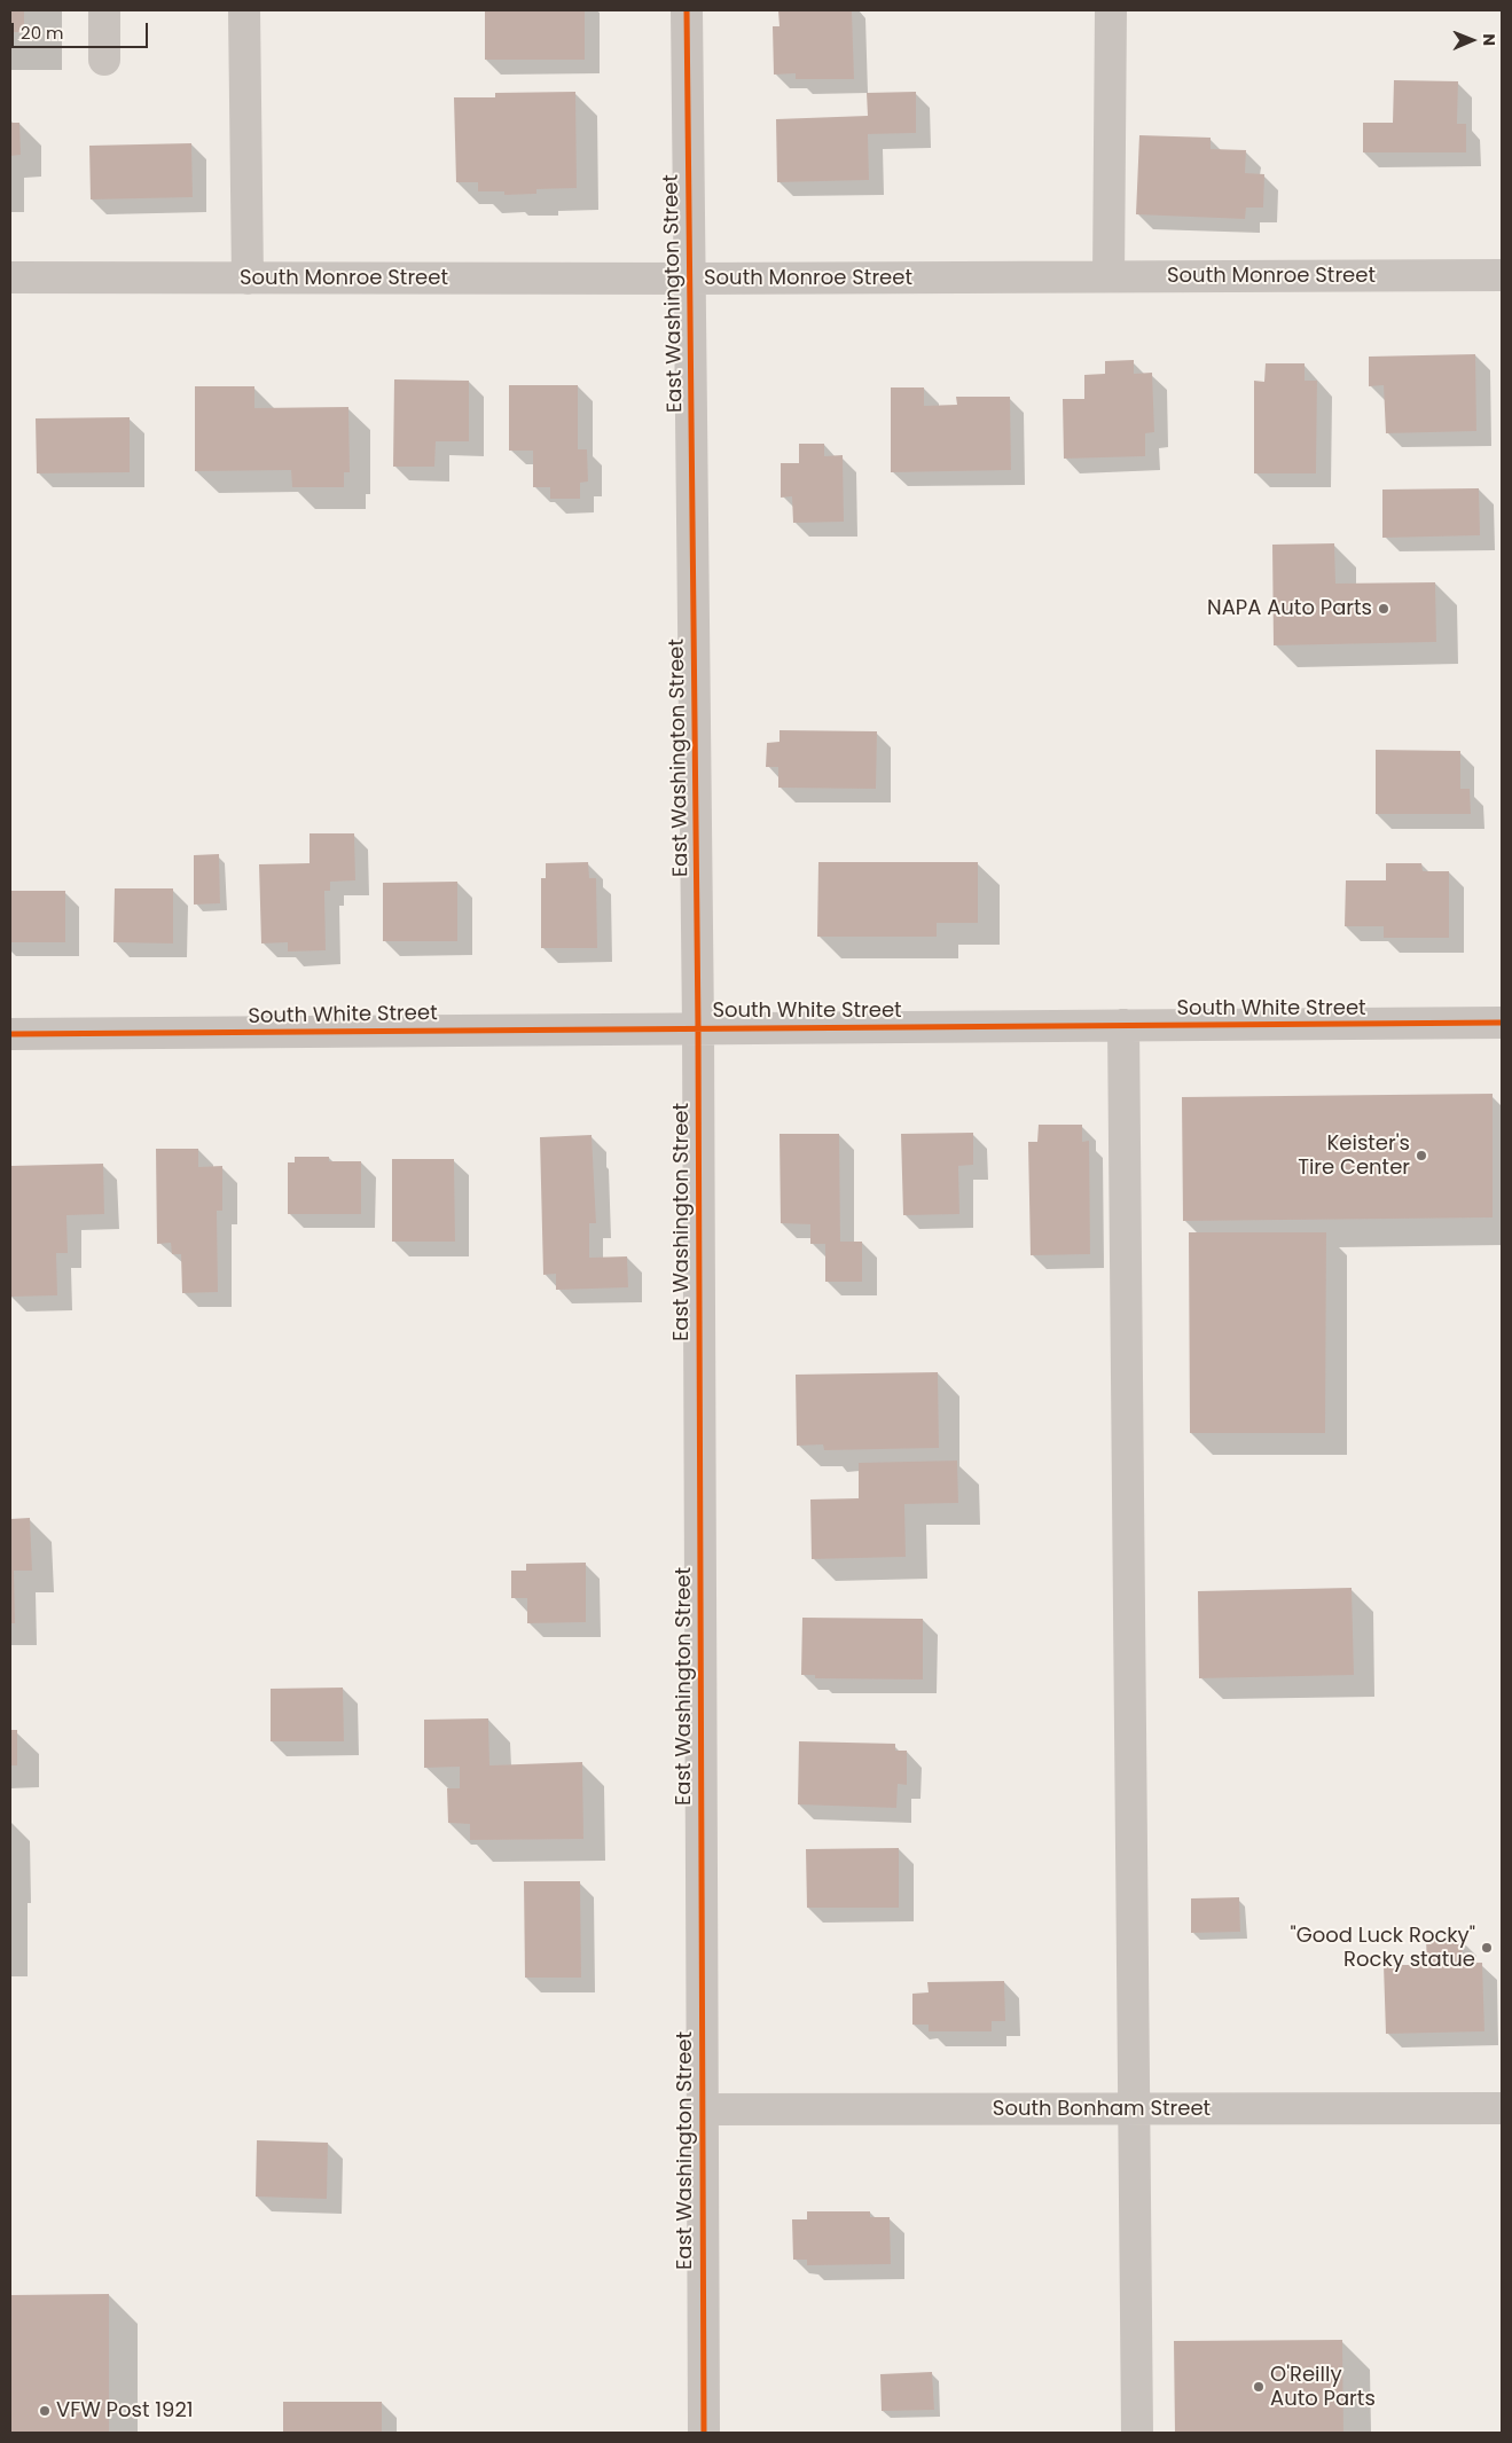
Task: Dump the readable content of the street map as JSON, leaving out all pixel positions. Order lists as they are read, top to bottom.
{
  "streets": {
    "street": [
      "South Monroe Street",
      "East Washington Street",
      "South White Street",
      "South Bonham Street"
    ]
  },
  "crossings": [
    ["South Monroe Street", "East Washington Street"],
    ["East Washington Street", "South White Street"],
    ["East Washington Street", "South Bonham Street"]
  ],
  "places": [
    "NAPA Auto Parts",
    "Keister's Tire Center",
    "\"Good Luck Rocky\" Rocky statue",
    "O'Reilly Auto Parts",
    "VFW Post 1921"
  ],
  "scale_bar": "20 m",
  "north": "right"
}
